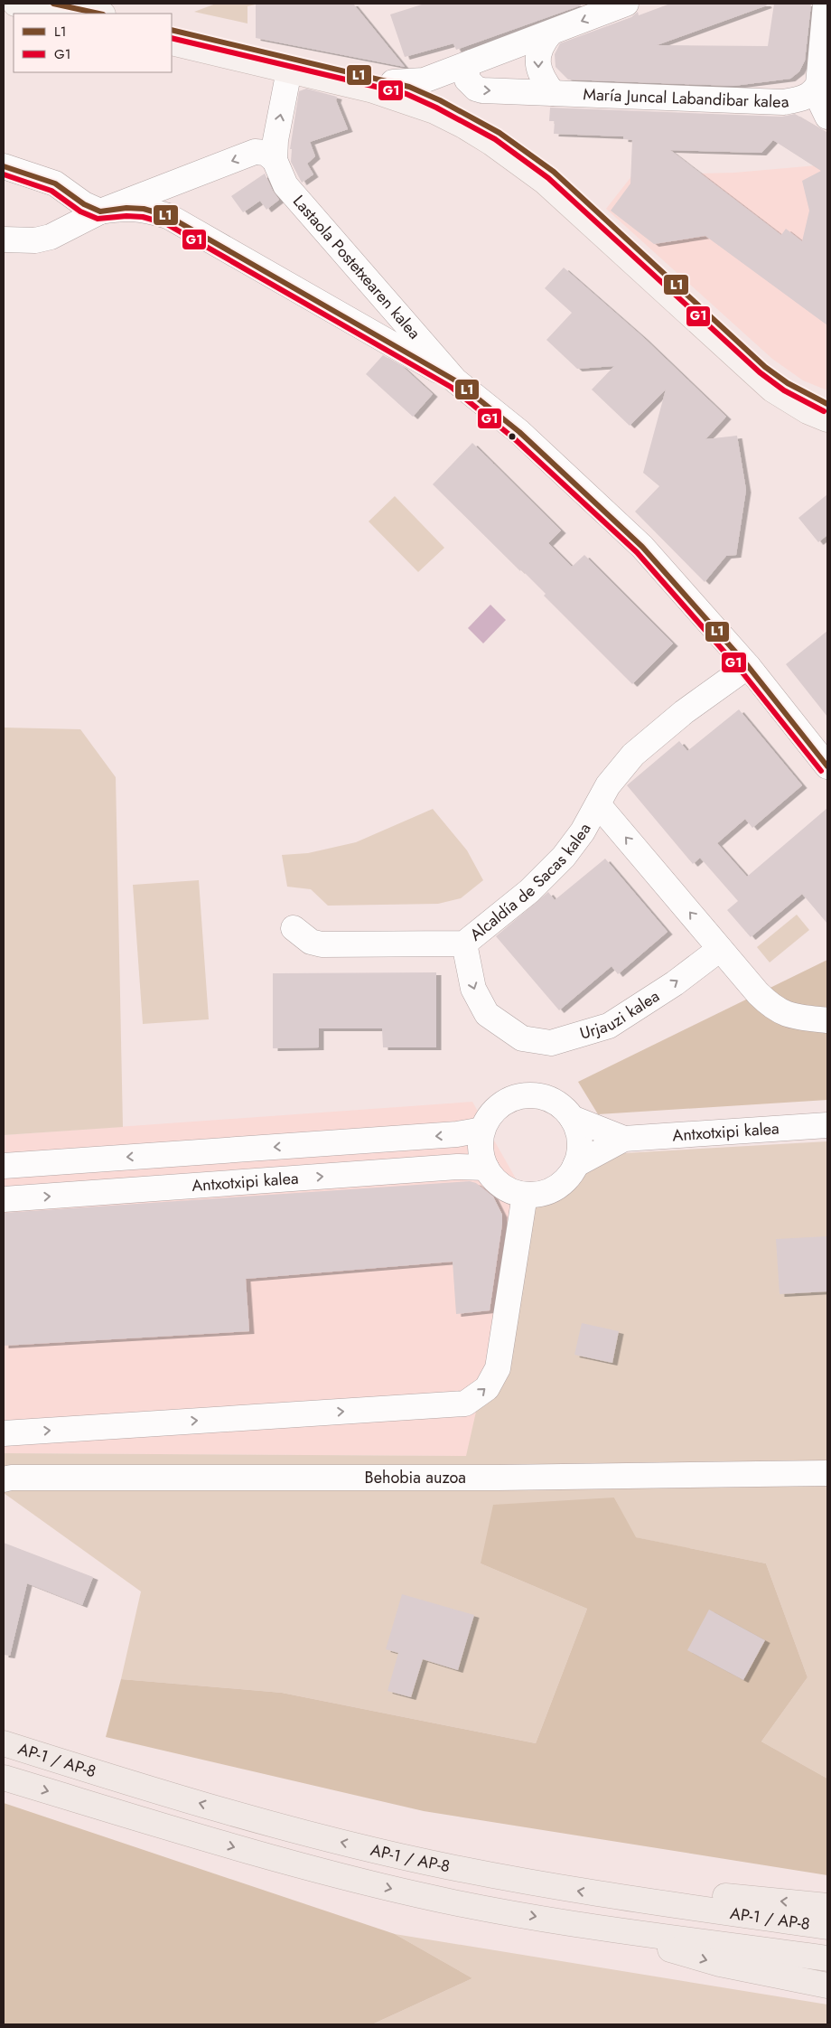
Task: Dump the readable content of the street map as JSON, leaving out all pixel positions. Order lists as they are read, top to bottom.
{
  "streets": {
    "highway": ["AP-1 / AP-8"],
    "street": [
      "María Juncal Labandibar kalea",
      "Lastaola Postetxearen kalea",
      "Alcaldía de Sacas kalea",
      "Urjauzi kalea",
      "Antxotxipi kalea",
      "Behobia auzoa"
    ]
  },
  "crossings": [
    ["Lastaola Postetxearen kalea", "Alcaldía de Sacas kalea"],
    ["Alcaldía de Sacas kalea", "Urjauzi kalea"]
  ],
  "lines": ["transit line L1", "transit line G1"],
  "legend": ["L1", "G1"]
}
